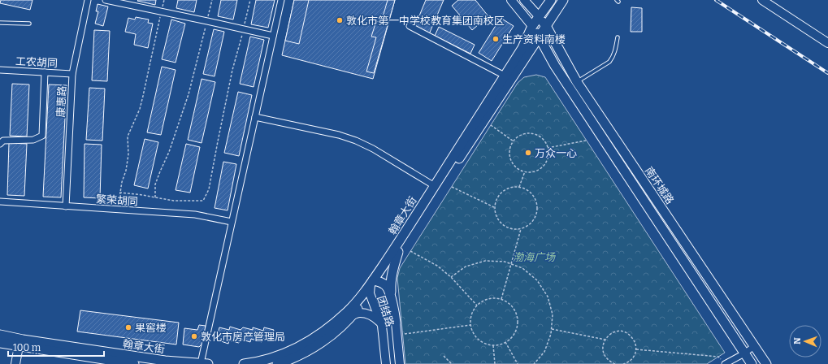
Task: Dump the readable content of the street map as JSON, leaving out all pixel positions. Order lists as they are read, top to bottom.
{
  "streets": {
    "main road": ["南环城路", "翰章大街", "团结路"],
    "street": ["工农胡同", "康惠路", "繁荣胡同"]
  },
  "crossings": [
    ["工农胡同", "康惠路"],
    ["康惠路", "繁荣胡同"],
    ["南环城路", "翰章大街"],
    ["翰章大街", "团结路"]
  ],
  "parks": ["渤海广场"],
  "places": [
    "敦化市第一中学校教育集团南校区",
    "生产资料南楼",
    "万众一心",
    "果窖楼",
    "敦化市房产管理局"
  ],
  "scale_bar": "100 m",
  "north": "left"
}
